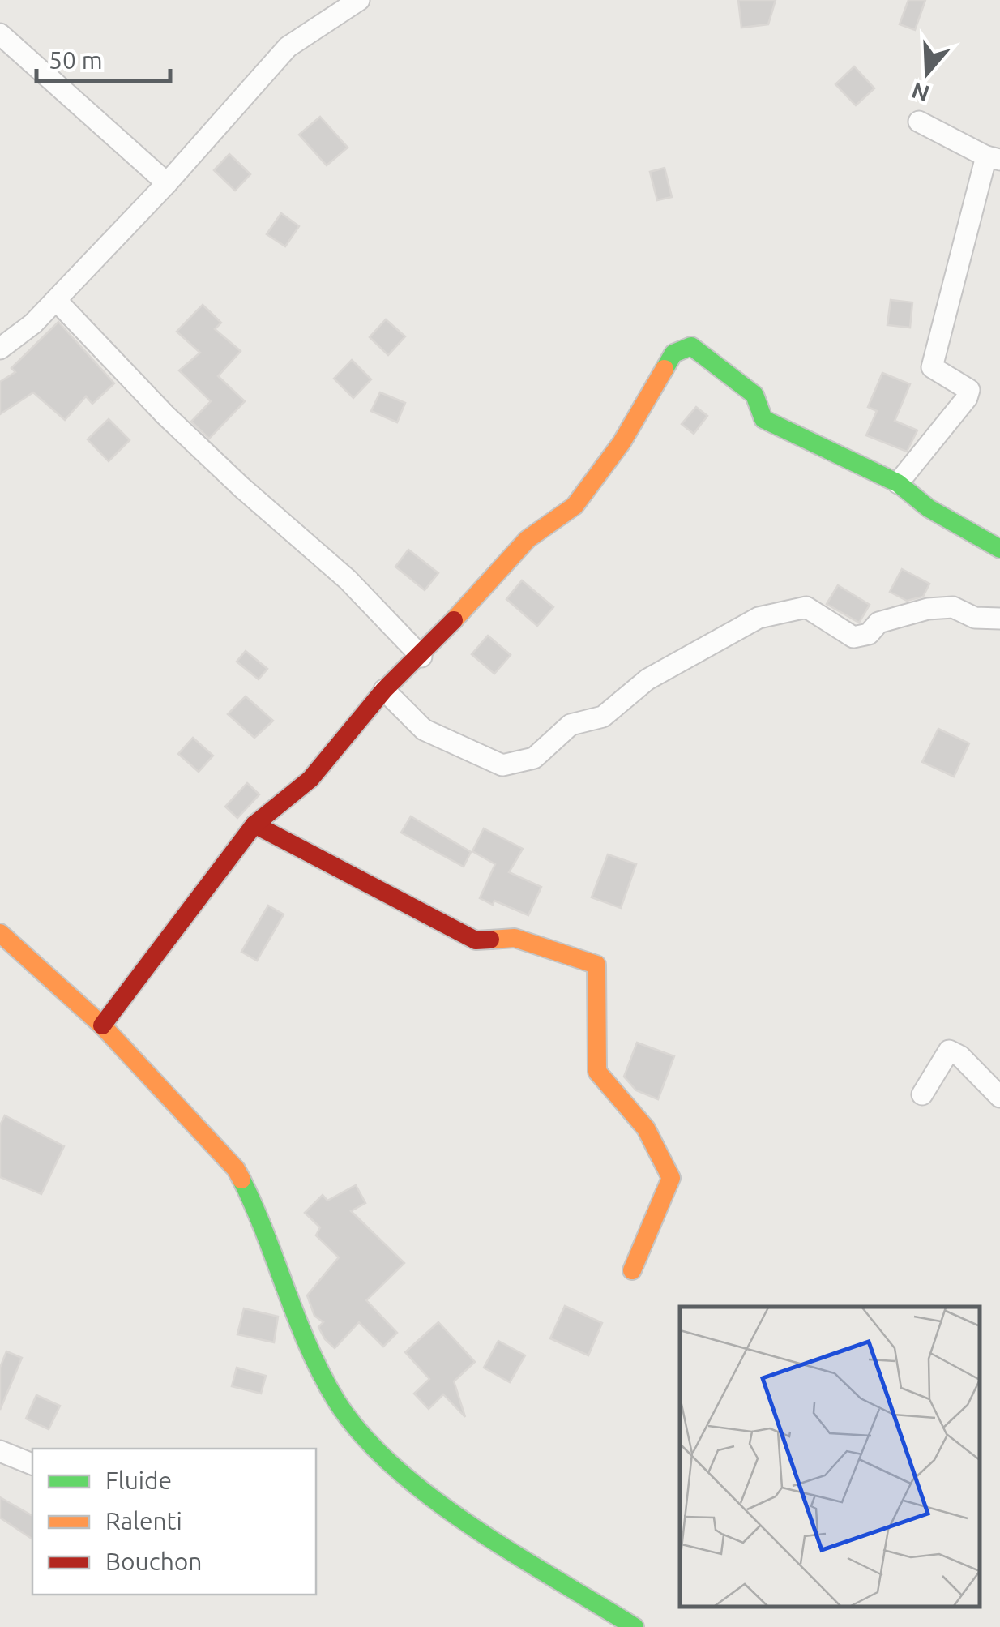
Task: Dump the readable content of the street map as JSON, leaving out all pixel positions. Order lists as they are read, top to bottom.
{
  "legend": ["Fluide", "Ralenti", "Bouchon"],
  "scale_bar": "50 m",
  "north": "bottom"
}
